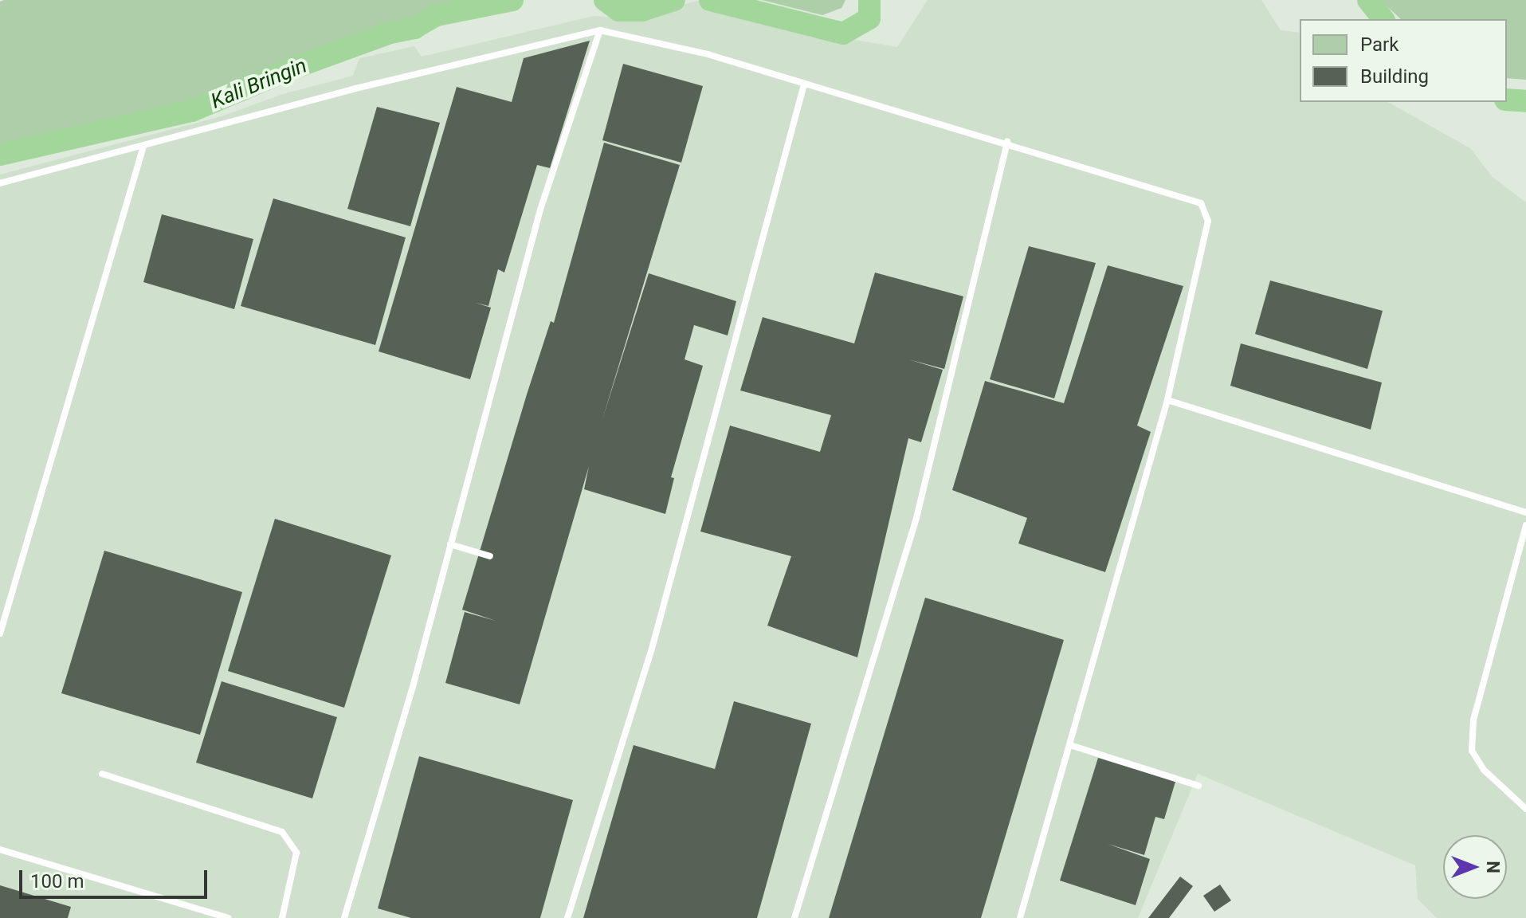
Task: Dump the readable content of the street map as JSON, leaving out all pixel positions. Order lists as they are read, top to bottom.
{
  "water": ["Kali Bringin"],
  "legend": ["Park", "Building"],
  "scale_bar": "100 m",
  "north": "right"
}
